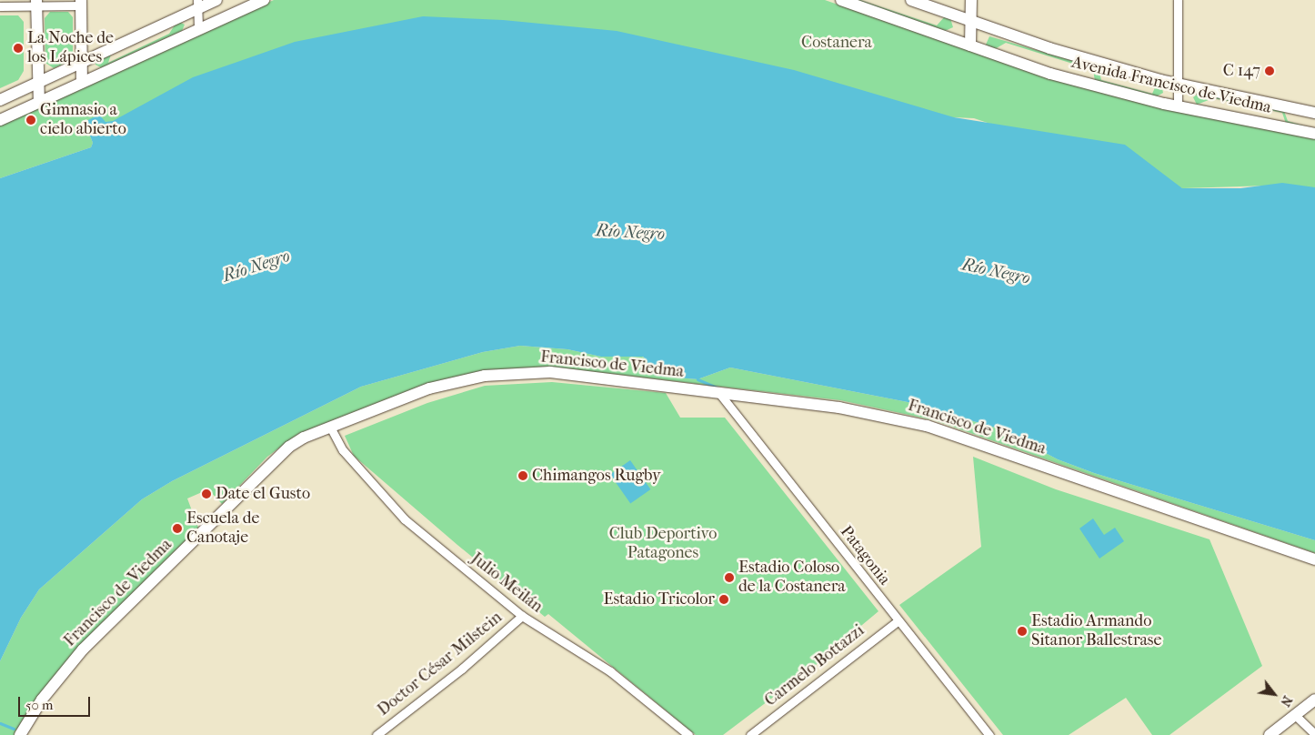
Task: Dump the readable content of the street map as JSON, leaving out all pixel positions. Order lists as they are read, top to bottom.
{
  "streets": {
    "main road": ["Avenida Francisco de Viedma", "Francisco de Viedma"],
    "street": [
      "Patagonia",
      "Julio Meilán",
      "Doctor César Milstein",
      "Carmelo Bottazzi"
    ]
  },
  "crossings": [
    ["Francisco de Viedma", "Patagonia"],
    ["Francisco de Viedma", "Julio Meilán"],
    ["Patagonia", "Carmelo Bottazzi"],
    ["Julio Meilán", "Doctor César Milstein"]
  ],
  "water": ["Río Negro"],
  "parks": ["Costanera", "Club Deportivo Patagones"],
  "places": [
    "La Noche de los Lápices",
    "C 147",
    "Gimnasio a cielo abierto",
    "Chimangos Rugby",
    "Date el Gusto",
    "Escuela de Canotaje",
    "Estadio Coloso de la Costanera",
    "Estadio Tricolor",
    "Estadio Armando Sitanor Ballestrase"
  ],
  "scale_bar": "50 m",
  "north": "bottom right"
}
